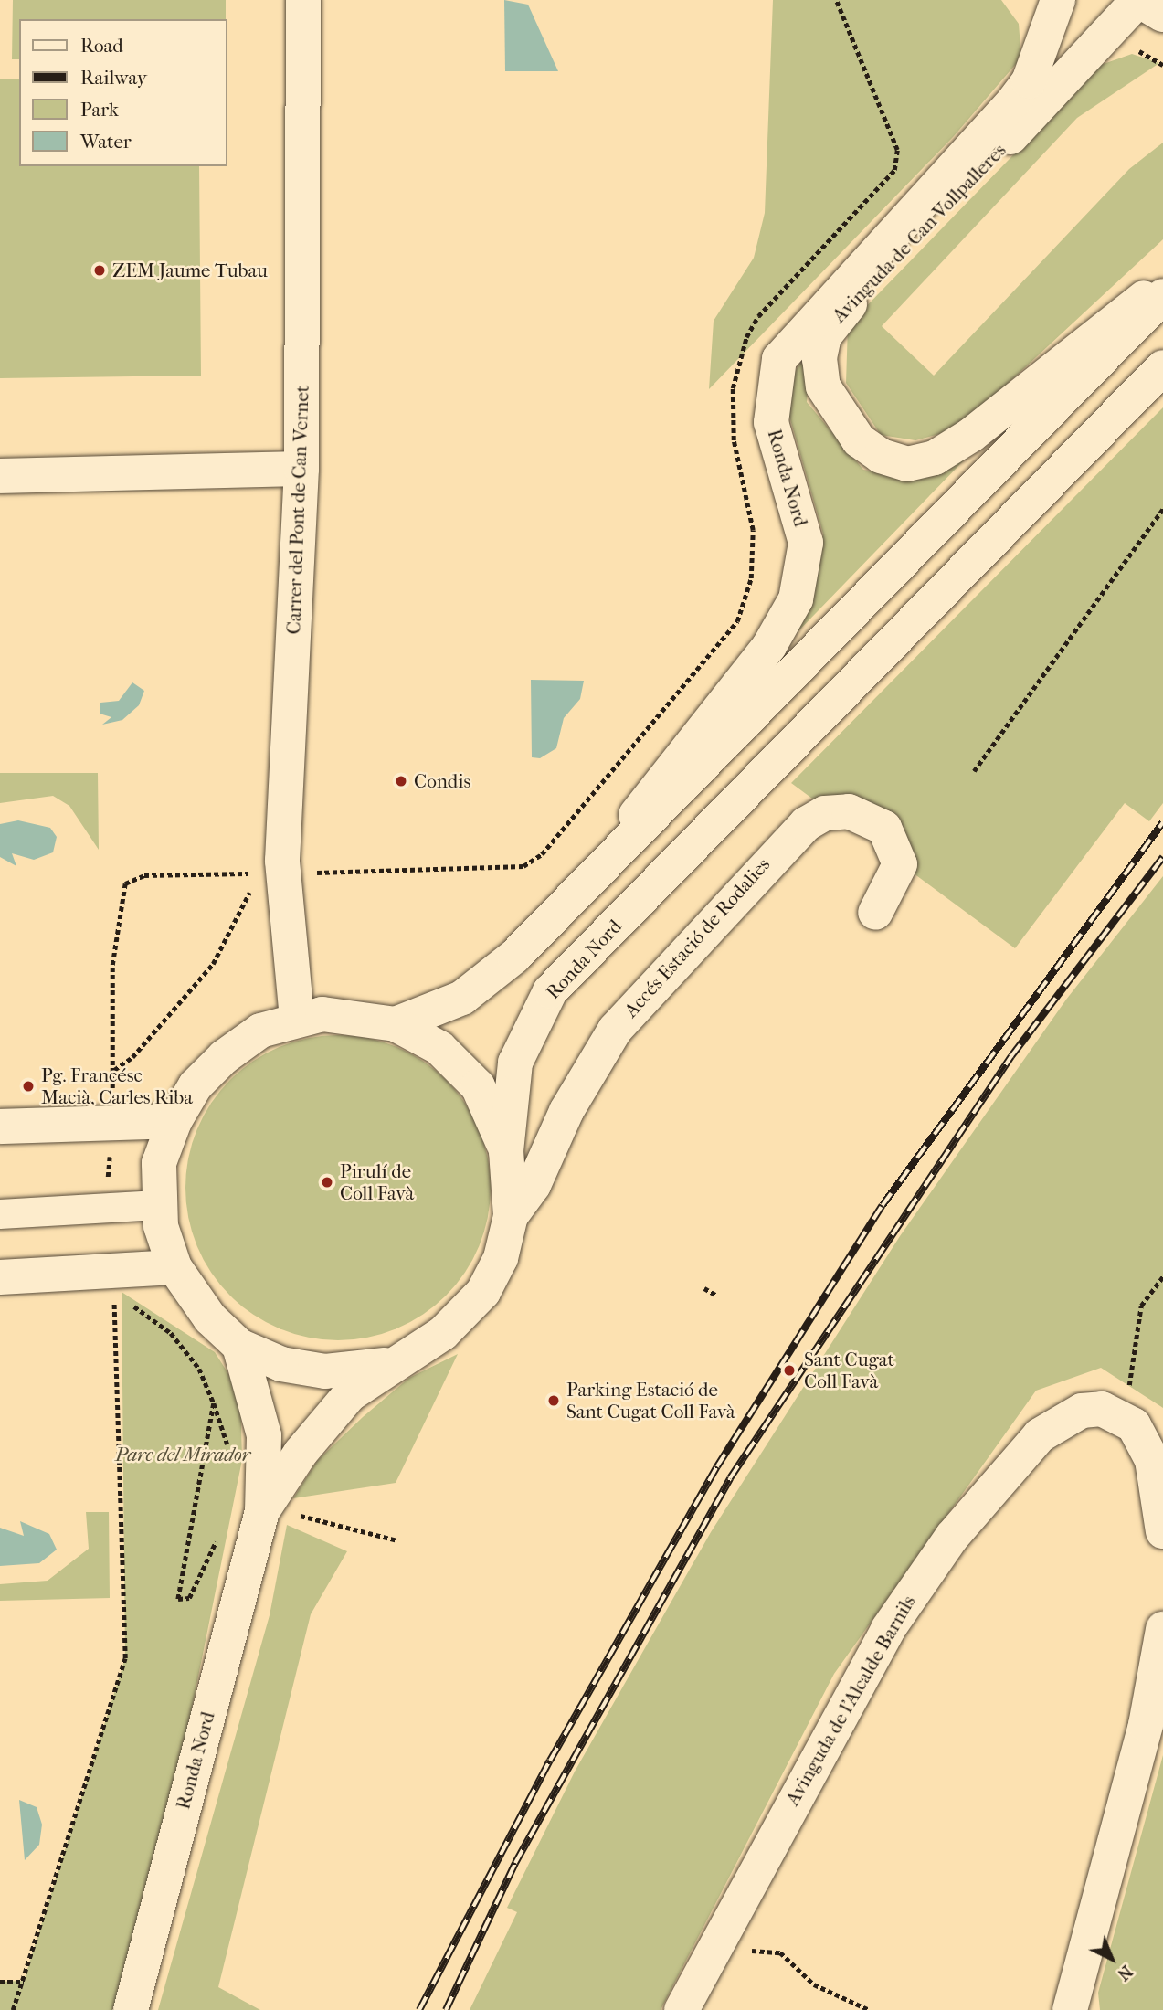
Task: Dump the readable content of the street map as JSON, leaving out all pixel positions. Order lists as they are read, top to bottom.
{
  "streets": {
    "street": [
      "Avinguda de Can Vollpalleres",
      "Ronda Nord",
      "Carrer del Pont de Can Vernet",
      "Accés Estació de Rodalies",
      "Avinguda de l'Alcalde Barnils"
    ]
  },
  "crossings": [
    ["Ronda Nord", "Carrer del Pont de Can Vernet"],
    ["Ronda Nord", "Accés Estació de Rodalies"]
  ],
  "parks": ["Parc del Mirador"],
  "places": [
    "ZEM Jaume Tubau",
    "Condis",
    "Pg. Francésc Macià, Carles Riba",
    "Pirulí de Coll Favà",
    "Sant Cugat Coll Favà",
    "Parking Estació de Sant Cugat Coll Favà"
  ],
  "legend": [
    "Road",
    "Railway",
    "Park",
    "Water"
  ],
  "north": "bottom right"
}
